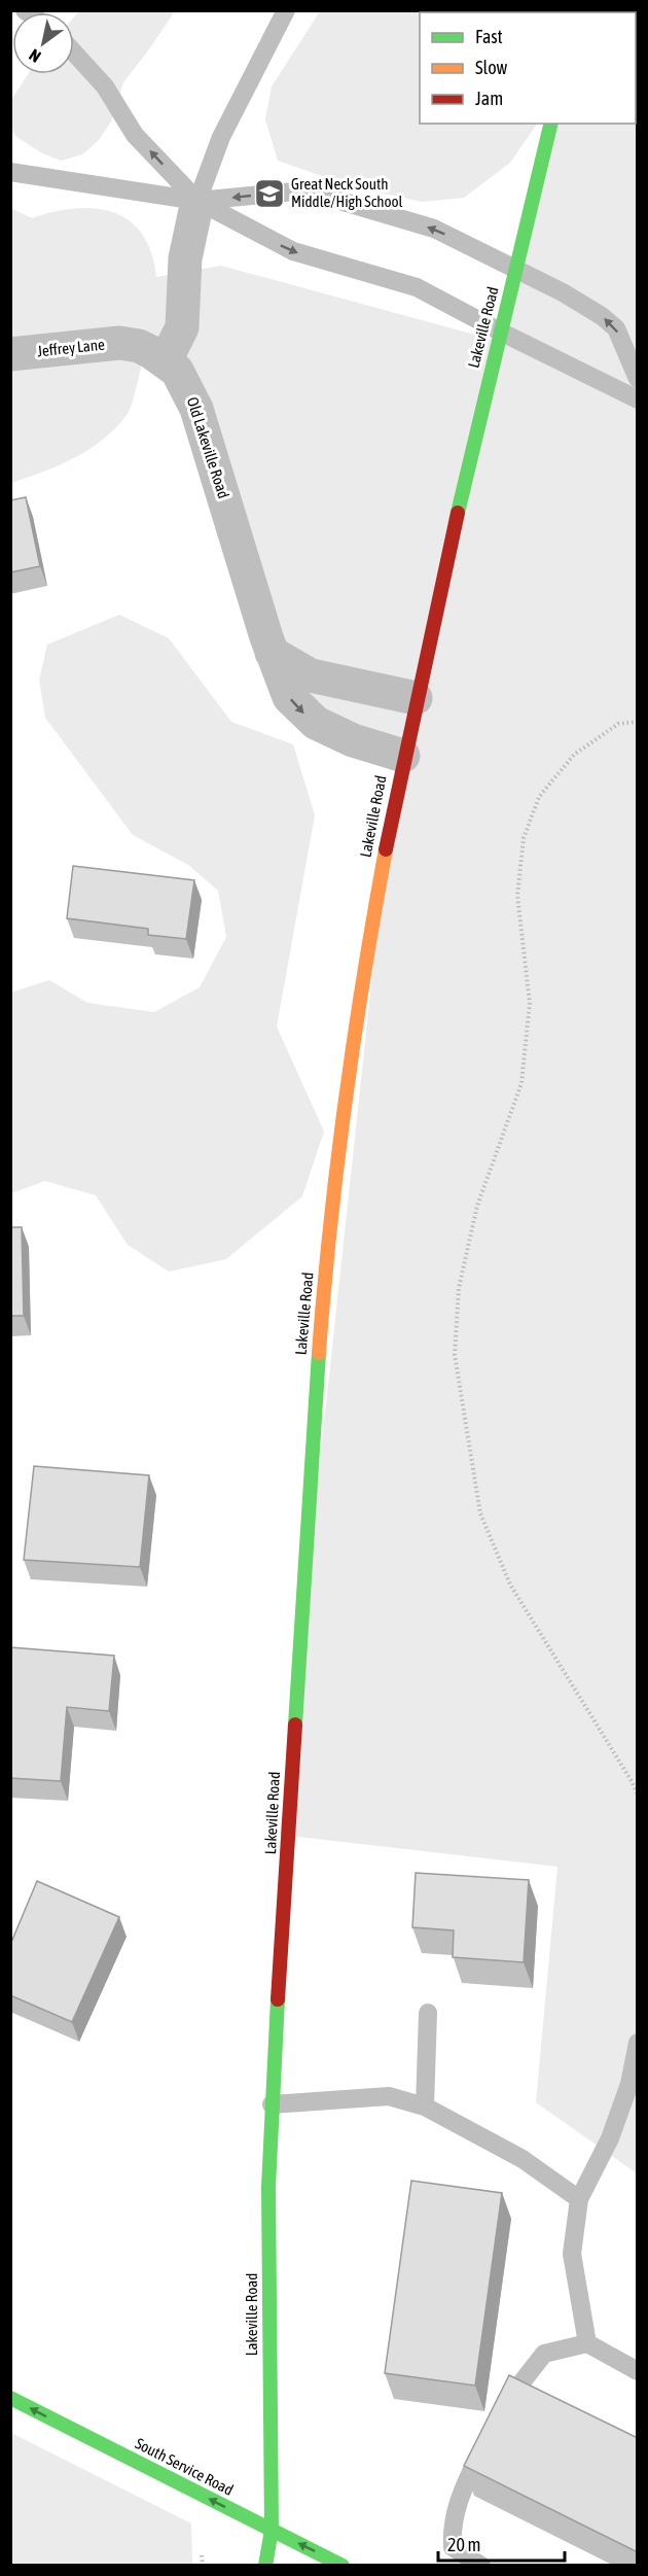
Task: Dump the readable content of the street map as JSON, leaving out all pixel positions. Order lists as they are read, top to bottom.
{
  "streets": {
    "main road": ["Lakeville Road", "South Service Road"],
    "street": ["Jeffrey Lane", "Old Lakeville Road"]
  },
  "crossings": [
    ["Lakeville Road", "Old Lakeville Road"],
    ["Lakeville Road", "South Service Road"],
    ["Jeffrey Lane", "Old Lakeville Road"]
  ],
  "one_way": ["South Service Road"],
  "places": {
    "school or university": ["Great Neck South Middle/High School"]
  },
  "legend": ["Fast", "Slow", "Jam"],
  "scale_bar": "20 m",
  "north": "bottom left"
}
